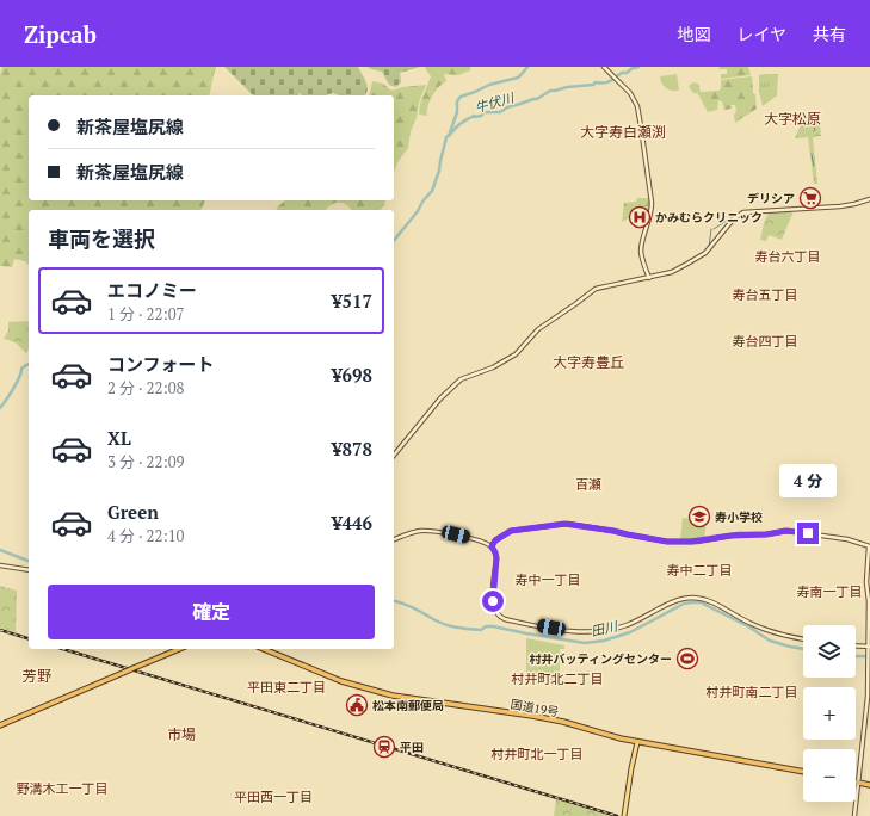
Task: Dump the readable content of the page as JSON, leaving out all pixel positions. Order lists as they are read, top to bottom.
{
  "streets": {
    "highway": ["国道19号"]
  },
  "districts": [
    "大字松原",
    "大字寿白瀬渕",
    "寿台六丁目",
    "寿台五丁目",
    "寿台四丁目",
    "大字寿豊丘",
    "百瀬",
    "寿中二丁目",
    "寿中一丁目",
    "寿南一丁目",
    "芳野",
    "村井町北二丁目",
    "平田東二丁目",
    "村井町南二丁目",
    "市場",
    "村井町北一丁目",
    "野溝木工一丁目",
    "平田西一丁目"
  ],
  "water": ["牛伏川", "田川"],
  "places": {
    "supermarket": ["デリシア"],
    "hospital": ["かみむらクリニック"],
    "school or university": ["寿小学校"],
    "sports": ["村井バッティングセンター"],
    "public building": ["松本南郵便局"],
    "station": ["平田"]
  },
  "page": {
    "header": "Zipcab",
    "nav": ["地図", "レイヤ", "共有"],
    "banner": ["新茶屋塩尻線", "新茶屋塩尻線"],
    "heading": "車両を選択",
    "list": [
      {
        "name": "エコノミー",
        "note": "1 分 · 22:07",
        "value": "¥517"
      },
      {
        "name": "コンフォート",
        "note": "2 分 · 22:08",
        "value": "¥698"
      },
      {
        "name": "XL",
        "note": "3 分 · 22:09",
        "value": "¥878"
      },
      {
        "name": "Green",
        "note": "4 分 · 22:10",
        "value": "¥446"
      }
    ],
    "bubble": "4 分",
    "buttons": "確定",
    "map_buttons": ["+", "−"]
  }
}
